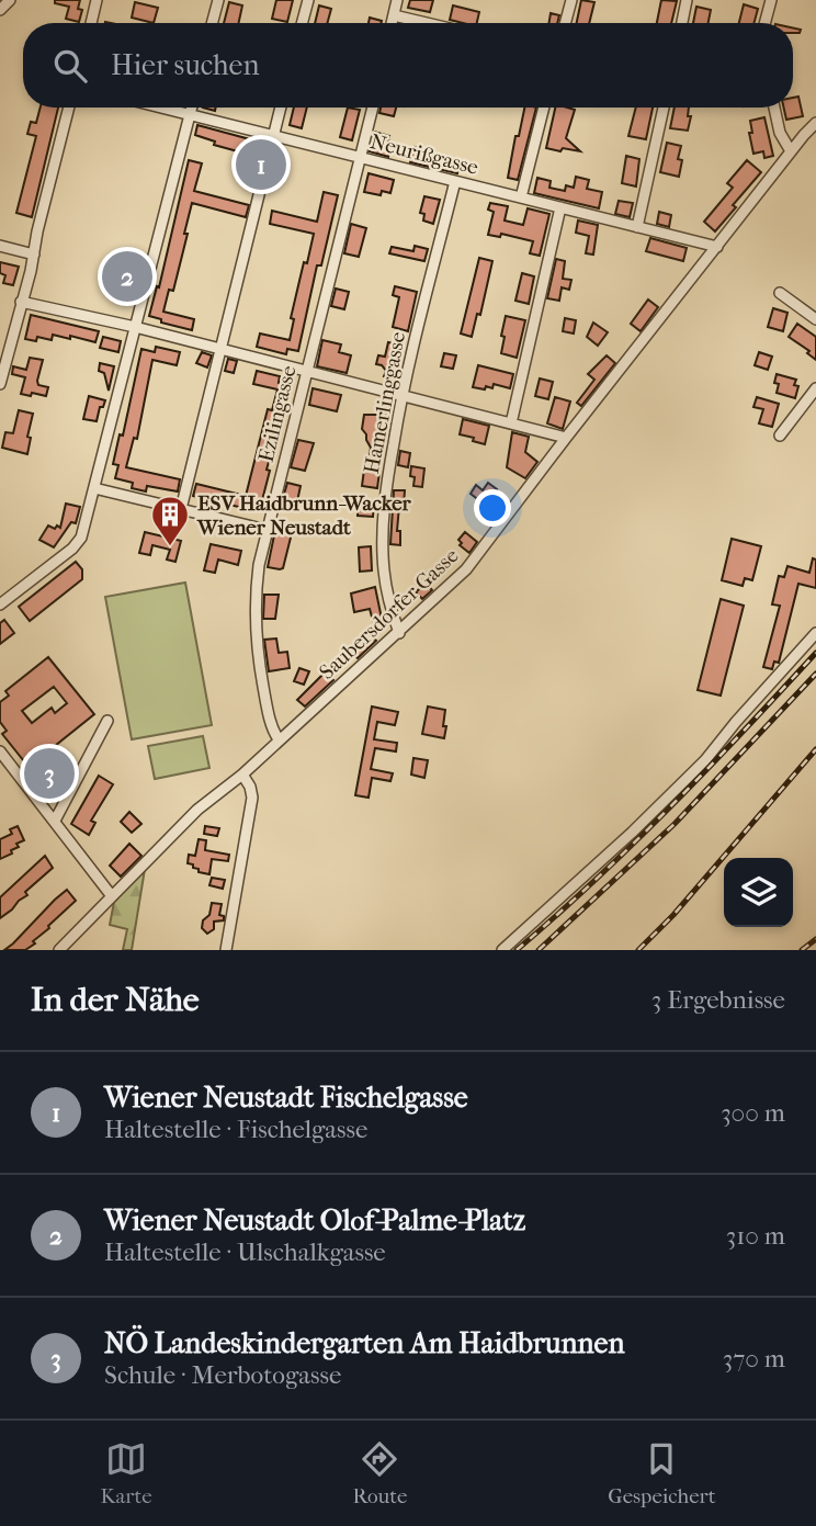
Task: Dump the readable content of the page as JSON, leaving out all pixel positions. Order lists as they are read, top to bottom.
{
  "streets": {
    "street": [
      "Neurißgasse",
      "Hamerlinggasse",
      "Ezilingasse",
      "Saubersdorfer Gasse"
    ]
  },
  "crossings": [
    ["Neurißgasse", "Hamerlinggasse"],
    ["Neurißgasse", "Ezilingasse"],
    ["Neurißgasse", "Saubersdorfer Gasse"],
    ["Hamerlinggasse", "Saubersdorfer Gasse"],
    ["Ezilingasse", "Saubersdorfer Gasse"]
  ],
  "places": {
    "building": ["ESV Haidbrunn-Wacker Wiener Neustadt"]
  },
  "page": {
    "search": "Hier suchen",
    "pins": ["1", "2", "3"],
    "heading": ["In der Nähe", "3 Ergebnisse"],
    "list": [
      {
        "mark": "1",
        "name": "Wiener Neustadt Fischelgasse",
        "note": "Haltestelle · Fischelgasse",
        "value": "300 m"
      },
      {
        "mark": "2",
        "name": "Wiener Neustadt Olof-Palme-Platz",
        "note": "Haltestelle · Ulschalkgasse",
        "value": "310 m"
      },
      {
        "mark": "3",
        "name": "NÖ Landeskindergarten Am Haidbrunnen",
        "note": "Schule · Merbotogasse",
        "value": "370 m"
      }
    ],
    "nav": ["Karte", "Route", "Gespeichert"]
  }
}
